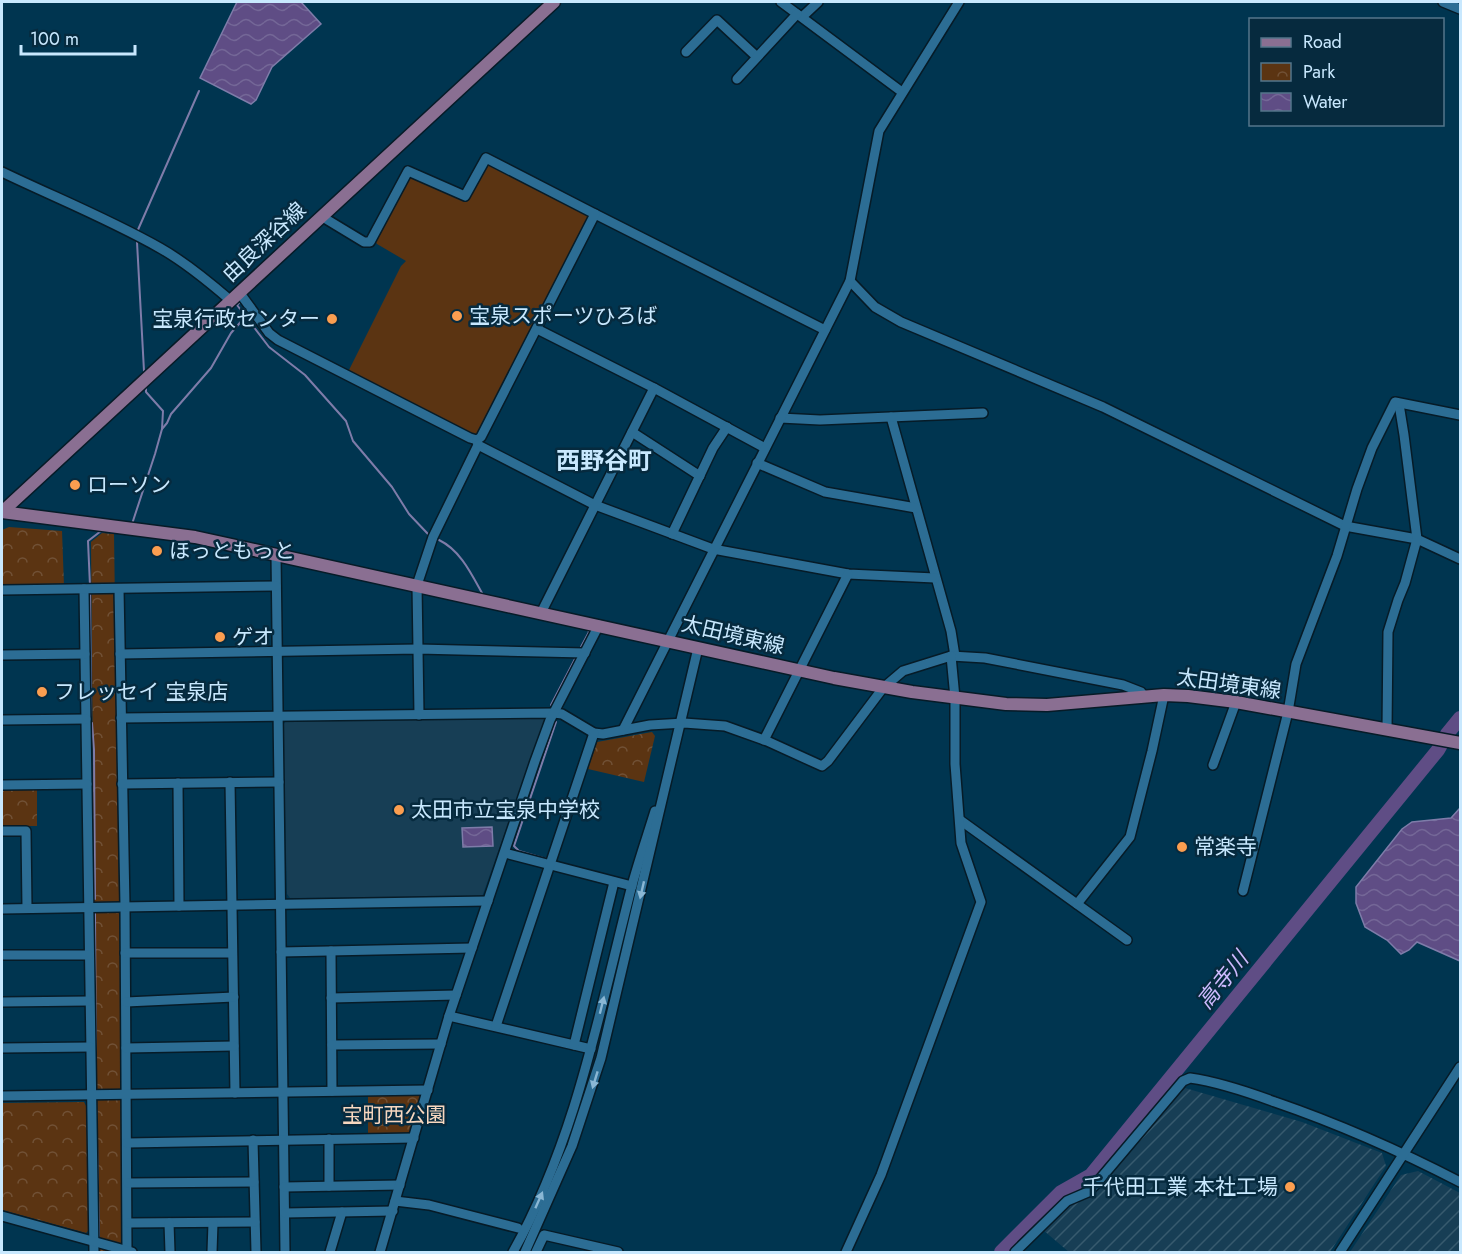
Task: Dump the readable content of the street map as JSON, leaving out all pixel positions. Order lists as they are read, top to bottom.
{
  "streets": {
    "main road": ["由良深谷線", "太田境東線"]
  },
  "crossings": [
    ["由良深谷線", "太田境東線"]
  ],
  "districts": ["西野谷町"],
  "water": ["高寺川"],
  "parks": ["宝町西公園"],
  "places": [
    "宝泉スポーツひろば",
    "宝泉行政センター",
    "ローソン",
    "ほっともっと",
    "ゲオ",
    "フレッセイ 宝泉店",
    "太田市立宝泉中学校",
    "常楽寺",
    "千代田工業 本社工場"
  ],
  "legend": ["Road", "Park", "Water"],
  "scale_bar": "100 m"
}
